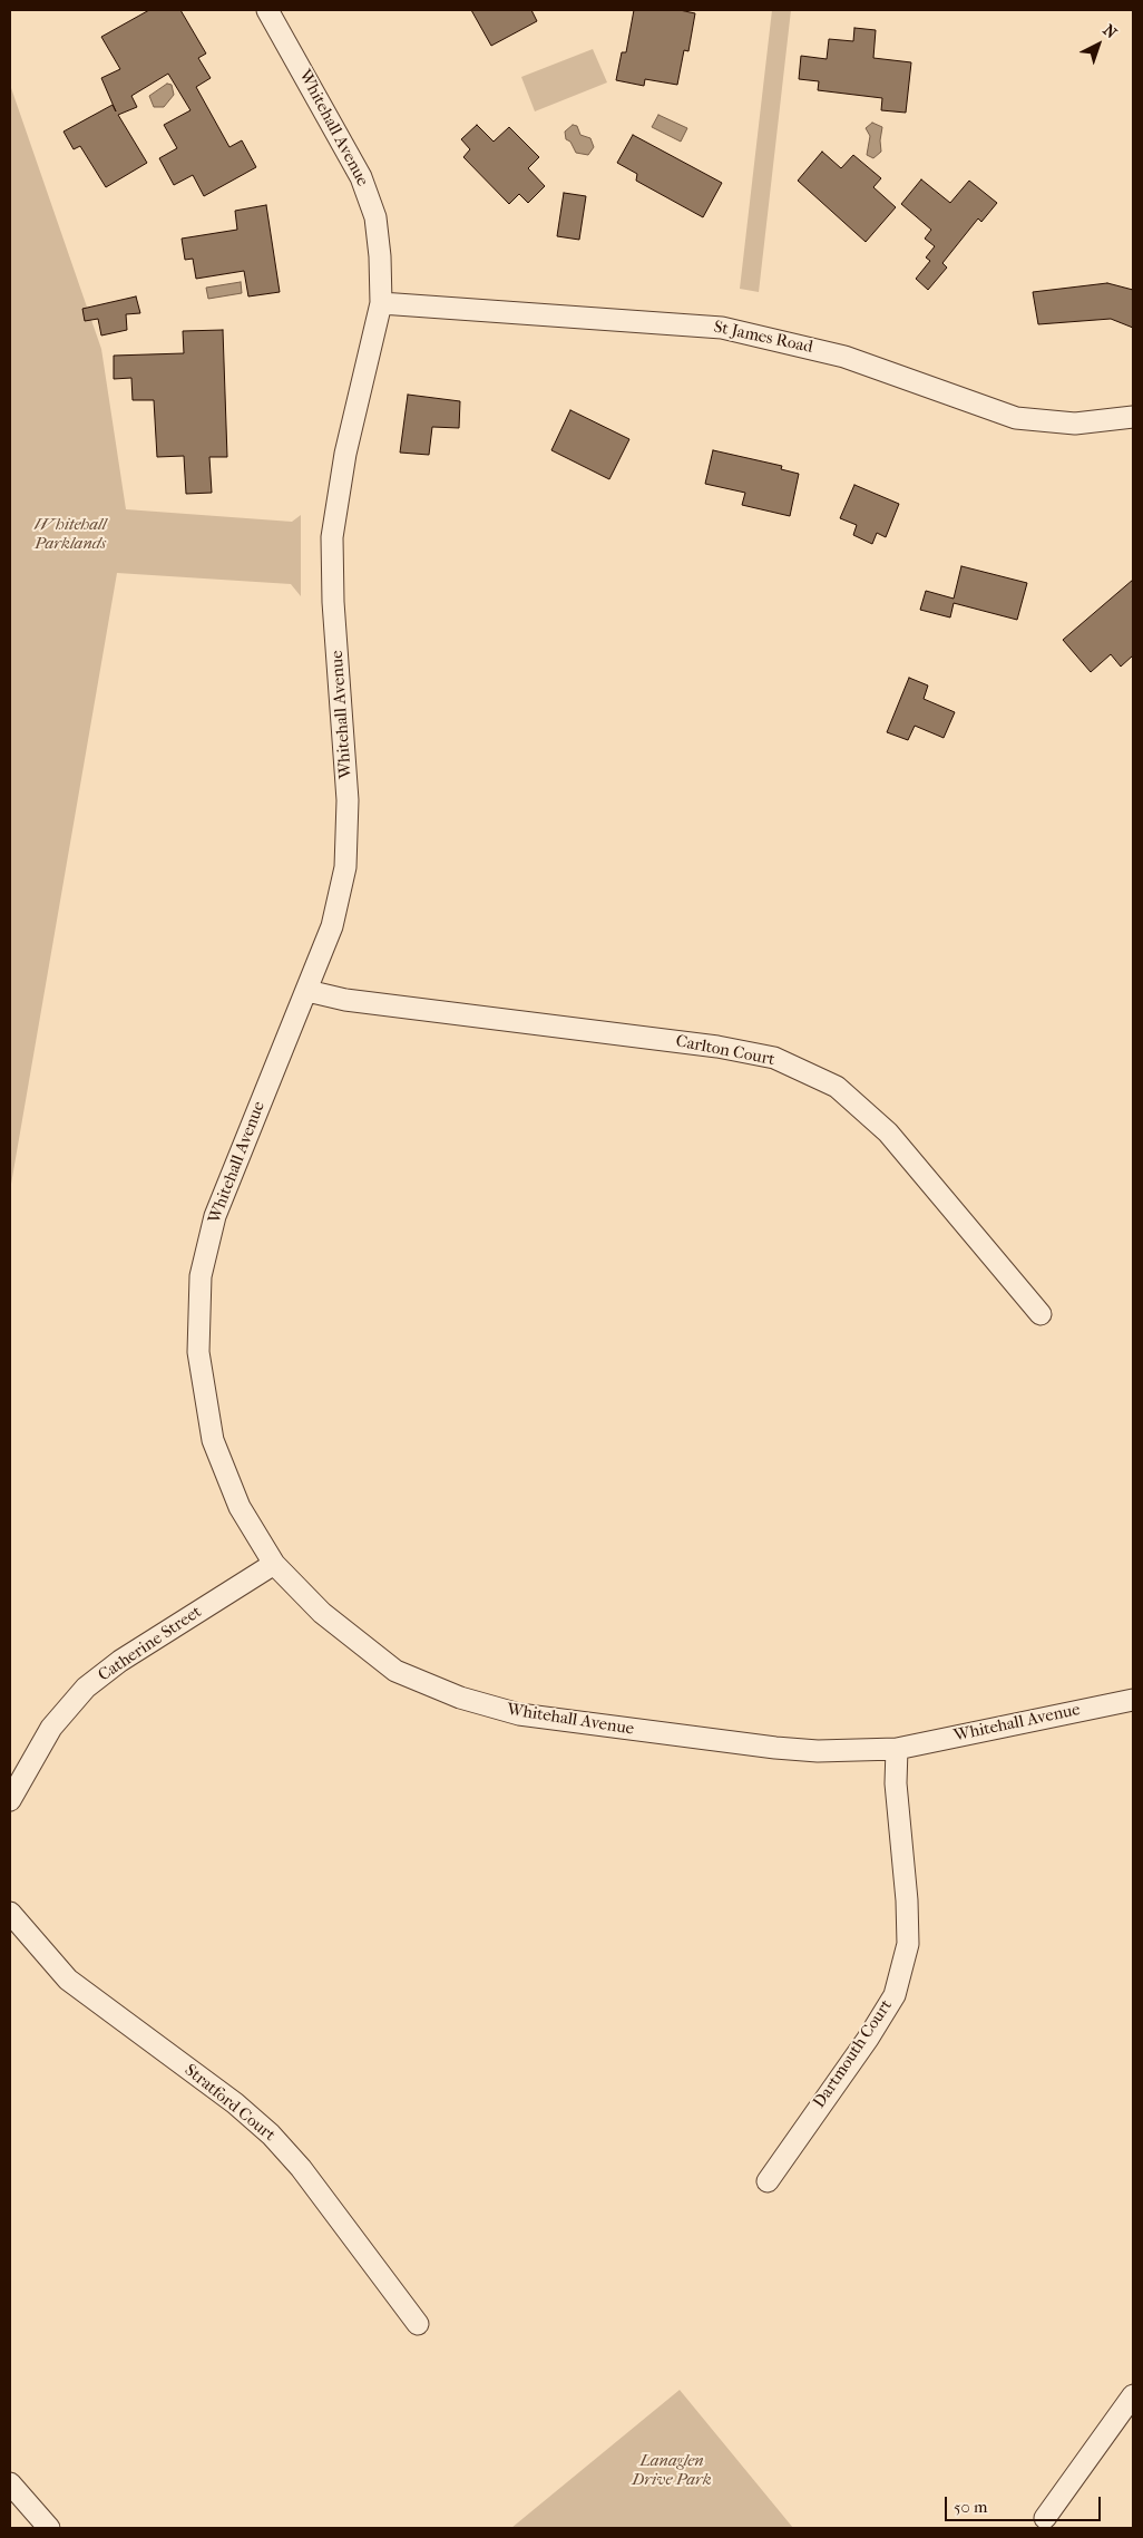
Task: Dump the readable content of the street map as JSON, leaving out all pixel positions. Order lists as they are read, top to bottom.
{
  "streets": {
    "street": [
      "Whitehall Avenue",
      "St James Road",
      "Carlton Court",
      "Catherine Street",
      "Dartmouth Court",
      "Stratford Court"
    ]
  },
  "crossings": [
    ["Whitehall Avenue", "St James Road"],
    ["Whitehall Avenue", "Carlton Court"],
    ["Whitehall Avenue", "Catherine Street"],
    ["Whitehall Avenue", "Dartmouth Court"]
  ],
  "parks": ["Whitehall Parklands", "Lanaglen Drive Park"],
  "scale_bar": "50 m",
  "north": "top right"
}
